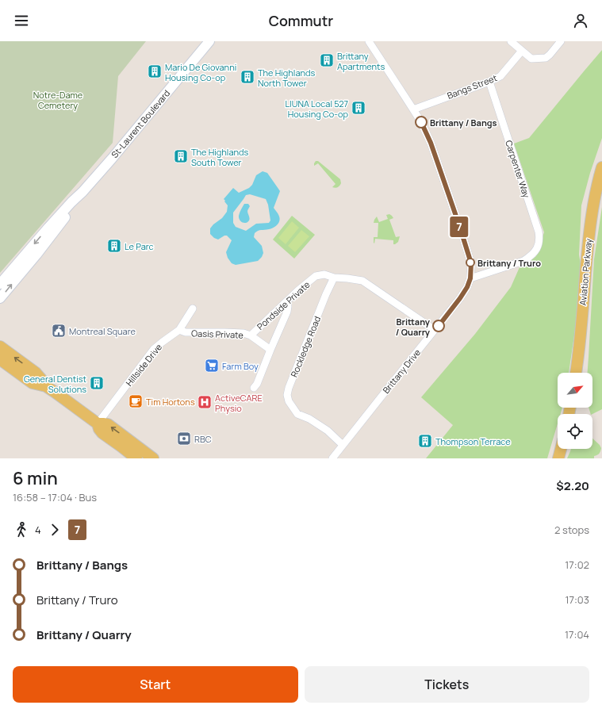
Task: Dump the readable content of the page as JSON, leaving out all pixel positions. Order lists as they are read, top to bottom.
{
  "streets": {
    "main road": ["St-Laurent Boulevard", "Aviation Parkway"],
    "street": [
      "Bangs Street",
      "Carpenter Way",
      "Pondside Private",
      "Oasis Private",
      "Rockledge Road",
      "Hillside Drive",
      "Brittany Drive"
    ]
  },
  "crossings": [
    ["Bangs Street", "Carpenter Way"],
    ["Bangs Street", "Brittany Drive"],
    ["Carpenter Way", "Brittany Drive"],
    ["Pondside Private", "Oasis Private"],
    ["Pondside Private", "Rockledge Road"],
    ["Pondside Private", "Brittany Drive"],
    ["Oasis Private", "Hillside Drive"],
    ["Rockledge Road", "Brittany Drive"]
  ],
  "parks": ["Notre-Dame Cemetery"],
  "places": {
    "building": [
      "Brittany Apartments",
      "Mario De Giovanni Housing Co-op",
      "The Highlands North Tower",
      "LIUNA Local 527 Housing Co-op",
      "The Highlands South Tower",
      "Le Parc",
      "General Dentist Solutions",
      "Thompson Terrace"
    ],
    "other": ["Brittany / Bangs", "Brittany / Truro", "Brittany / Quarry"],
    "public building": ["Montreal Square"],
    "supermarket": ["Farm Boy"],
    "cafe": ["Tim Hortons"],
    "hospital": ["ActiveCARE Physio"],
    "bank": ["RBC"]
  },
  "lines": ["bus line 7"],
  "north": "top right",
  "page": {
    "header": "Commutr",
    "on_map": "7",
    "heading": ["6 min", "16:58 – 17:04 · Bus", "$2.20"],
    "legs": ["4", "7", "2 stops"],
    "list": [
      {
        "name": "Brittany / Bangs",
        "value": "17:02"
      },
      {
        "name": "Brittany / Truro",
        "value": "17:03"
      },
      {
        "name": "Brittany / Quarry",
        "value": "17:04"
      }
    ],
    "buttons": ["Start", "Tickets"]
  }
}
